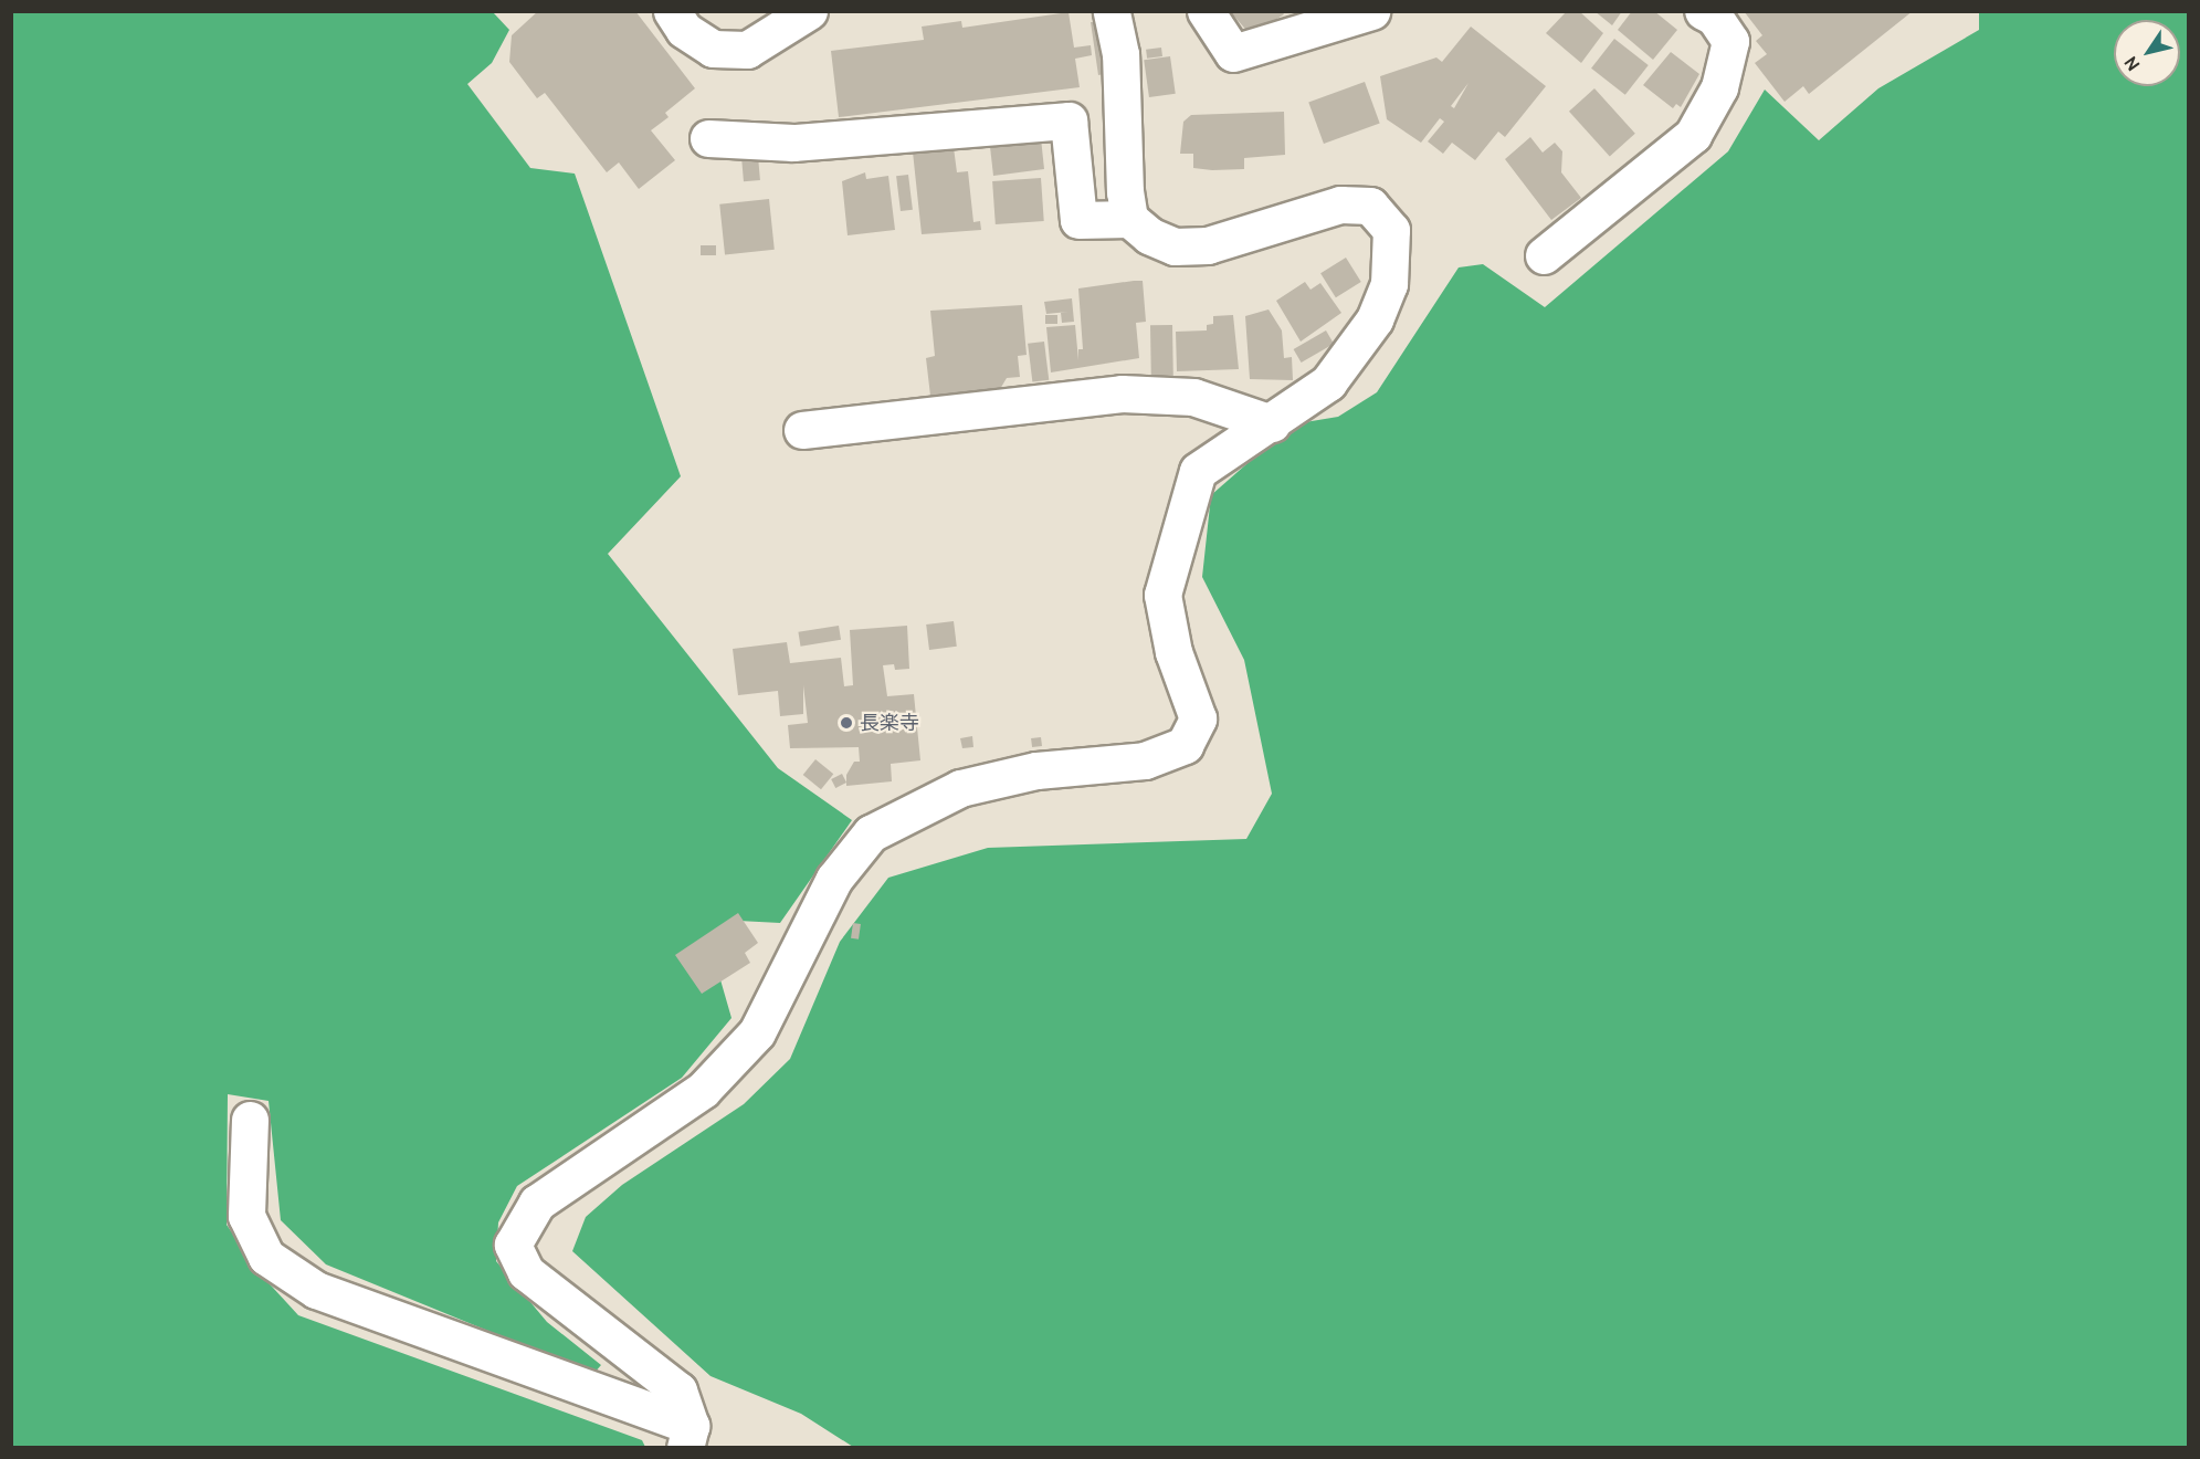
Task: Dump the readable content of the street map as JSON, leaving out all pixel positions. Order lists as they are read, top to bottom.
{
  "places": ["長楽寺"],
  "north": "bottom left"
}
